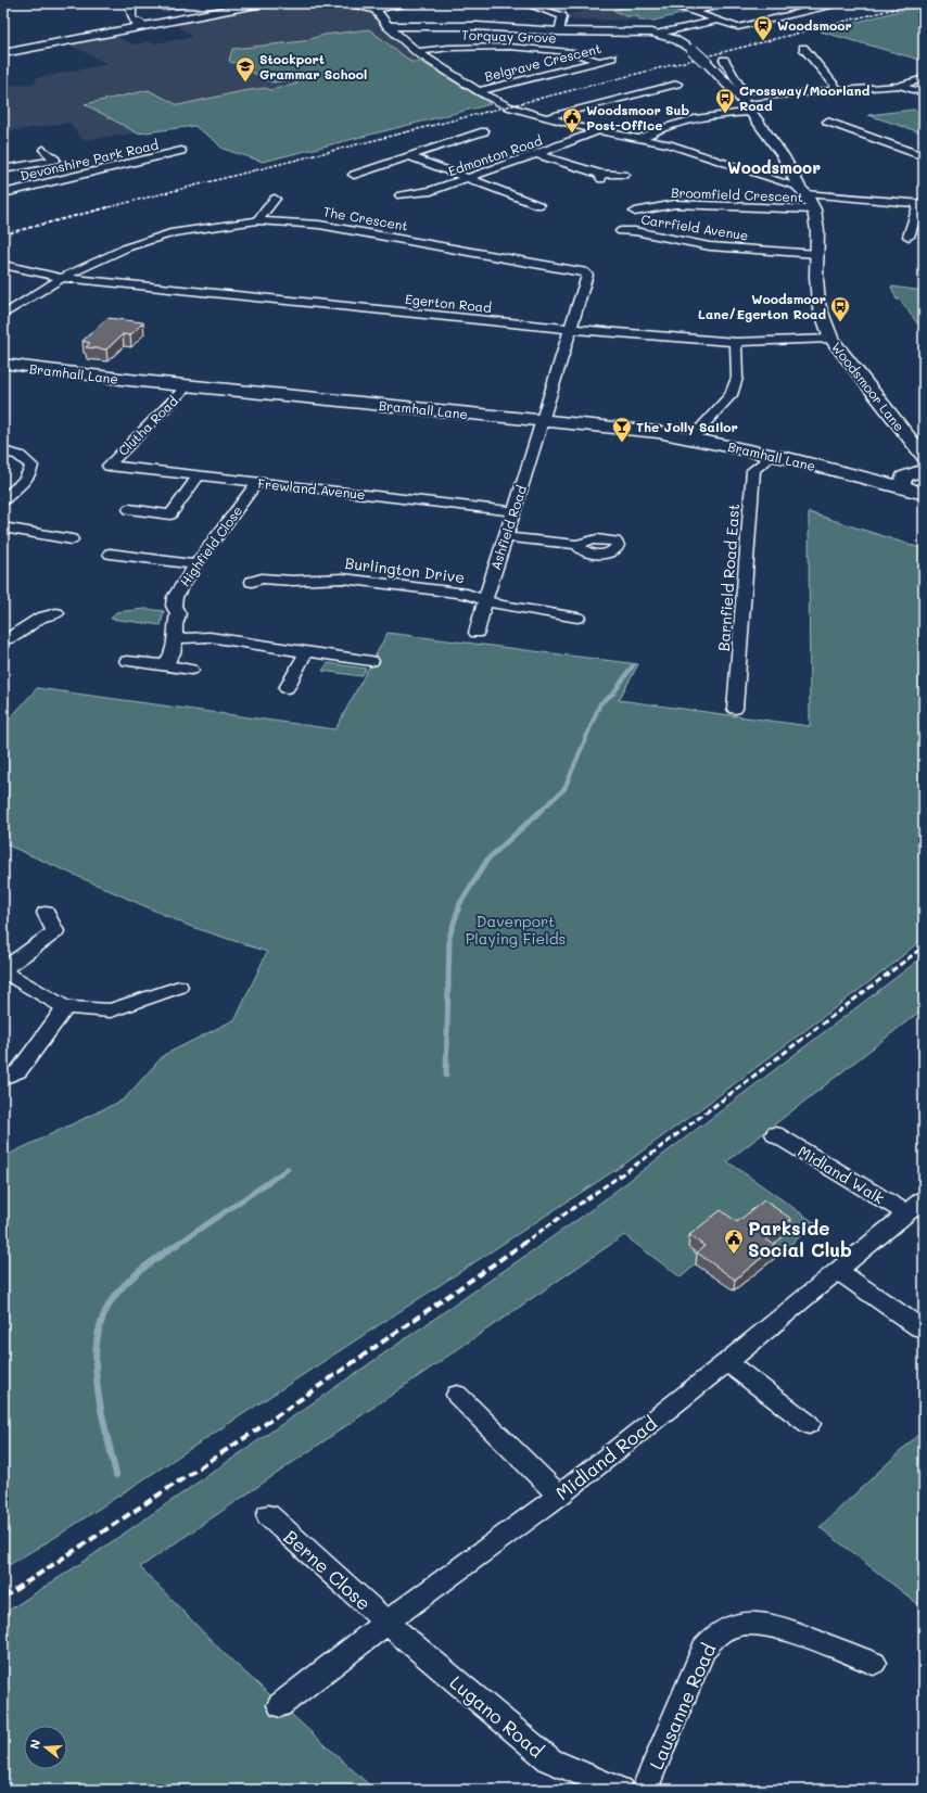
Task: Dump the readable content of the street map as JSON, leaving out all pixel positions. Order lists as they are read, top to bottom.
{
  "streets": {
    "main road": ["Bramhall Lane"],
    "street": [
      "Torquay Grove",
      "Belgrave Crescent",
      "Edmonton Road",
      "Devonshire Park Road",
      "Broomfield Crescent",
      "The Crescent",
      "Carrfield Avenue",
      "Egerton Road",
      "Woodsmoor Lane",
      "Clutha Road",
      "Frewland Avenue",
      "Ashfield Road",
      "Highfield Close",
      "Burlington Drive",
      "Barnfield Road East",
      "Midland Walk",
      "Midland Road",
      "Berne Close",
      "Lausanne Road",
      "Lugano Road"
    ]
  },
  "crossings": [
    ["Torquay Grove", "Belgrave Crescent"],
    ["Broomfield Crescent", "Woodsmoor Lane"],
    ["The Crescent", "Egerton Road"],
    ["The Crescent", "Bramhall Lane"],
    ["The Crescent", "Ashfield Road"],
    ["Carrfield Avenue", "Woodsmoor Lane"],
    ["Egerton Road", "Woodsmoor Lane"],
    ["Bramhall Lane", "Woodsmoor Lane"],
    ["Bramhall Lane", "Clutha Road"],
    ["Bramhall Lane", "Ashfield Road"],
    ["Bramhall Lane", "Barnfield Road East"],
    ["Clutha Road", "Frewland Avenue"],
    ["Frewland Avenue", "Ashfield Road"],
    ["Frewland Avenue", "Highfield Close"],
    ["Ashfield Road", "Burlington Drive"],
    ["Midland Walk", "Midland Road"],
    ["Midland Road", "Berne Close"],
    ["Midland Road", "Lugano Road"],
    ["Berne Close", "Lugano Road"]
  ],
  "districts": ["Woodsmoor"],
  "parks": ["Davenport Playing Fields"],
  "places": {
    "station": ["Woodsmoor"],
    "school or university": ["Stockport Grammar School"],
    "bus stop": ["Crossway/Moorland Road", "Woodsmoor Lane/Egerton Road"],
    "public building": ["Woodsmoor Sub Post-Office", "Parkside Social Club"],
    "bar": ["The Jolly Sailor"]
  },
  "north": "left"
}
